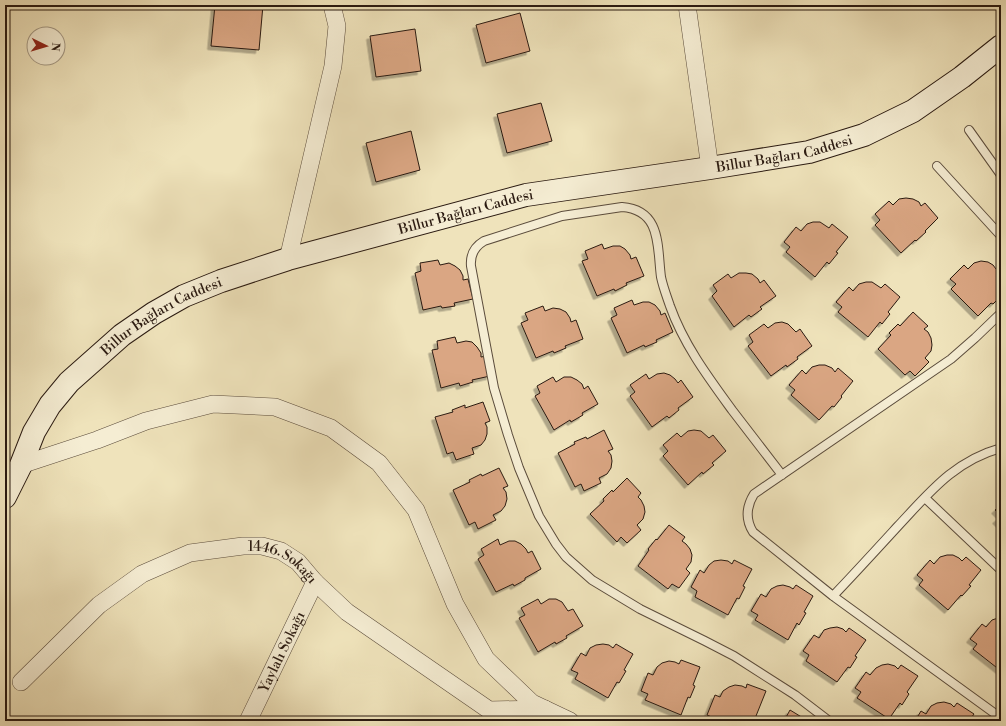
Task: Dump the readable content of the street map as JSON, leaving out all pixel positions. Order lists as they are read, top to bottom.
{
  "streets": {
    "street": ["Billur Bağları Caddesi", "1446. Sokağı", "Yaylalı Sokağı"]
  },
  "crossings": [
    ["1446. Sokağı", "Yaylalı Sokağı"]
  ],
  "north": "right"
}
